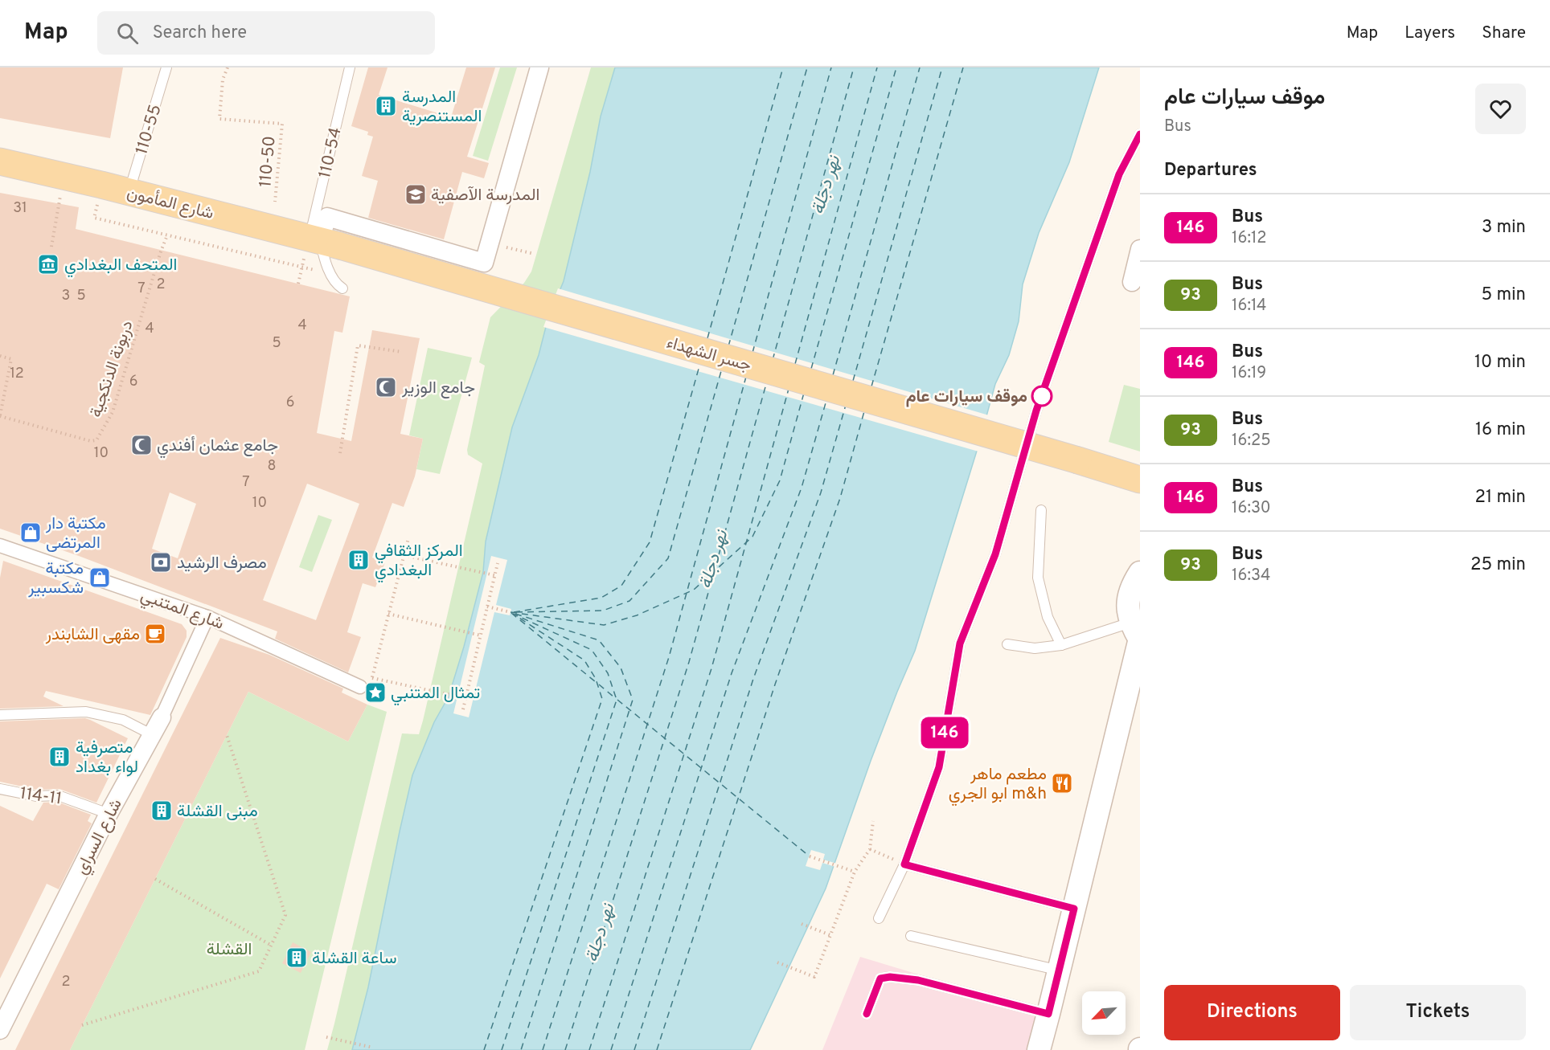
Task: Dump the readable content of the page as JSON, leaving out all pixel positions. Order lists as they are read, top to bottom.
{
  "streets": {
    "main road": ["شارع المأمون", "جسر الشهداء"],
    "street": ["شارع المتنبي", "شارع السراي"],
    "lane": ["110-55", "110-54", "114-11"],
    "path": ["110-50", "دربونة الدنكجية"]
  },
  "crossings": [
    ["110-55", "شارع المأمون"],
    ["110-54", "شارع المأمون"],
    ["110-54", "جسر الشهداء"],
    ["شارع المأمون", "جسر الشهداء"],
    ["شارع المتنبي", "شارع السراي"],
    ["114-11", "شارع السراي"]
  ],
  "water": ["نهر دجلة"],
  "parks": ["القشلة"],
  "places": {
    "building": [
      "المدرسة المستنصرية",
      "المركز الثقافي البغدادي",
      "متصرفية لواء بغداد",
      "مبنى القشلة",
      "ساعة القشلة"
    ],
    "school or university": ["المدرسة الآصفية"],
    "museum": ["المتحف البغدادي"],
    "mosque": ["جامع الوزير", "جامع عثمان أفندي"],
    "other": ["موقف سيارات عام"],
    "shop": ["مكتبة دار المرتضى", "مكتبة شكسبير"],
    "bank": ["مصرف الرشيد"],
    "cafe": ["مقهى الشابندر"],
    "place": ["تمثال المتنبي"],
    "restaurant": ["مطعم ماهر ابو الجري m&h"]
  },
  "lines": ["bus line 146"],
  "house_numbers": [
    "31",
    "2",
    "7",
    "3",
    "5",
    "4",
    "4",
    "5",
    "12",
    "6",
    "6",
    "10",
    "8",
    "7",
    "10",
    "2"
  ],
  "north": "bottom left",
  "page": {
    "header": "Map",
    "search": "Search here",
    "nav": ["Map", "Layers", "Share"],
    "on_map": "146",
    "heading": [
      ["موقف سيارات عام", "Bus"],
      "Departures"
    ],
    "list": [
      {
        "mark": "146",
        "name": "Bus",
        "note": "16:12",
        "value": "3 min"
      },
      {
        "mark": "93",
        "name": "Bus",
        "note": "16:14",
        "value": "5 min"
      },
      {
        "mark": "146",
        "name": "Bus",
        "note": "16:19",
        "value": "10 min"
      },
      {
        "mark": "93",
        "name": "Bus",
        "note": "16:25",
        "value": "16 min"
      },
      {
        "mark": "146",
        "name": "Bus",
        "note": "16:30",
        "value": "21 min"
      },
      {
        "mark": "93",
        "name": "Bus",
        "note": "16:34",
        "value": "25 min"
      }
    ],
    "buttons": ["Directions", "Tickets"]
  }
}
